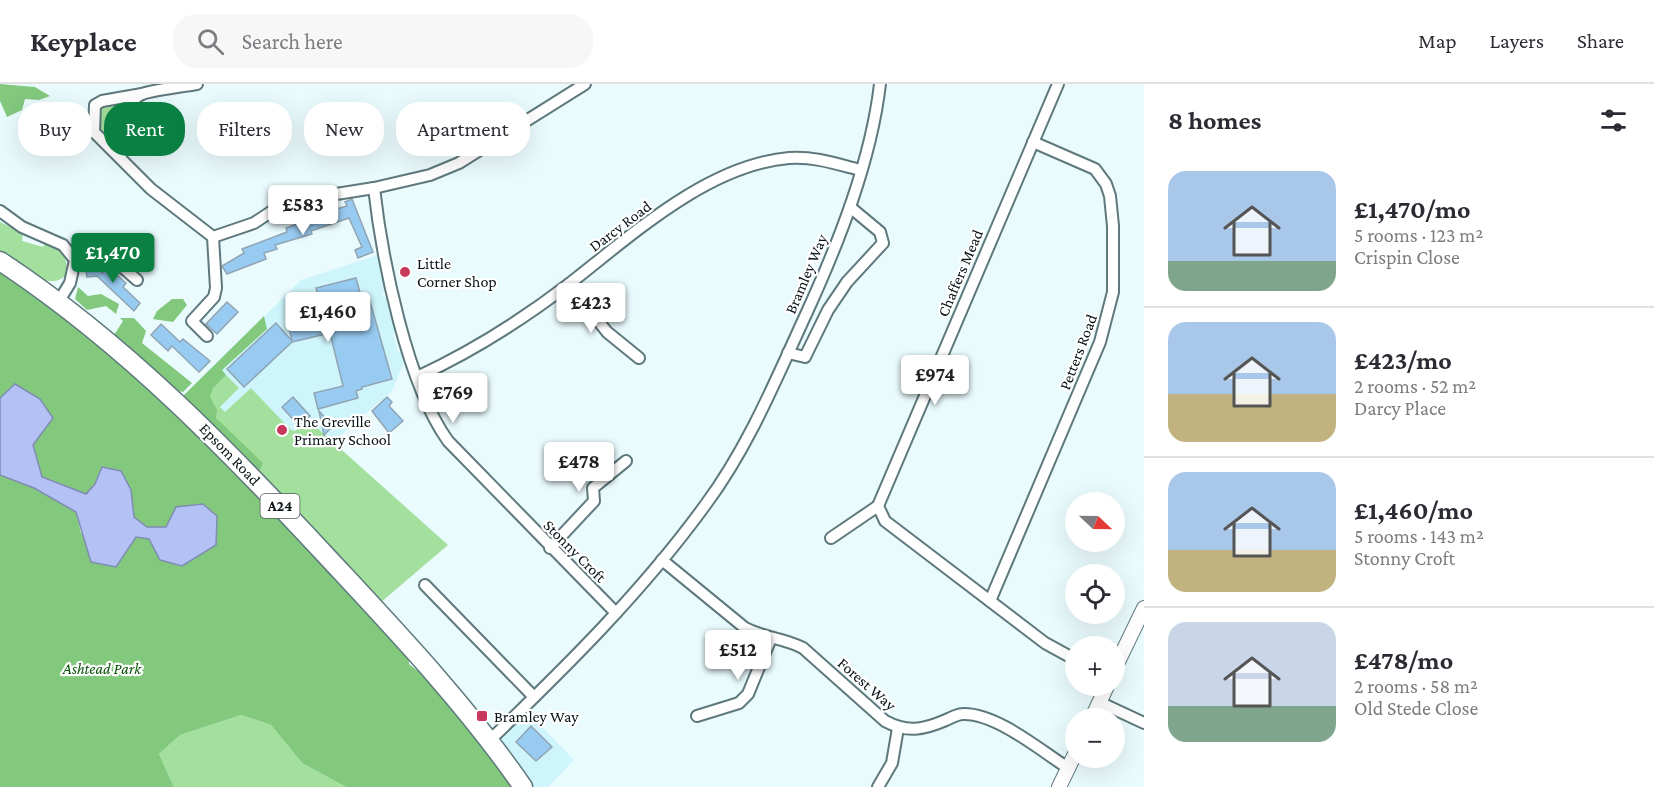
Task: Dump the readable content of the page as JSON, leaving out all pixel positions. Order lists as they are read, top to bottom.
{
  "streets": {
    "highway": ["Epsom Road", "A24"],
    "street": [
      "Darcy Road",
      "Chaffers Mead",
      "Bramley Way",
      "Petters Road",
      "Stonny Croft",
      "Forest Way"
    ]
  },
  "crossings": [
    ["Darcy Road", "Bramley Way"],
    ["Darcy Road", "Stonny Croft"],
    ["Chaffers Mead", "Petters Road"],
    ["Bramley Way", "Epsom Road"],
    ["Bramley Way", "Stonny Croft"],
    ["Bramley Way", "Forest Way"]
  ],
  "parks": ["Ashtead Park"],
  "places": {
    "other": ["Little Corner Shop", "The Greville Primary School"],
    "transit": ["Bramley Way"]
  },
  "north": "right",
  "page": {
    "header": "Keyplace",
    "search": "Search here",
    "nav": ["Map", "Layers", "Share"],
    "heading": "8 homes",
    "chip": [
      "Buy",
      "Rent",
      "Filters",
      "New",
      "Apartment"
    ],
    "list": [
      {
        "name": "£1,470/mo",
        "note": "5 rooms · 123 m² · Crispin Close"
      },
      {
        "name": "£423/mo",
        "note": "2 rooms · 52 m² · Darcy Place"
      },
      {
        "name": "£1,460/mo",
        "note": "5 rooms · 143 m² · Stonny Croft"
      },
      {
        "name": "£478/mo",
        "note": "2 rooms · 58 m² · Old Stede Close"
      }
    ],
    "price": [
      "£583",
      "£1,470",
      "£423",
      "£1,460",
      "£974",
      "£769",
      "£478",
      "£512"
    ],
    "map_buttons": ["+", "−"]
  }
}
